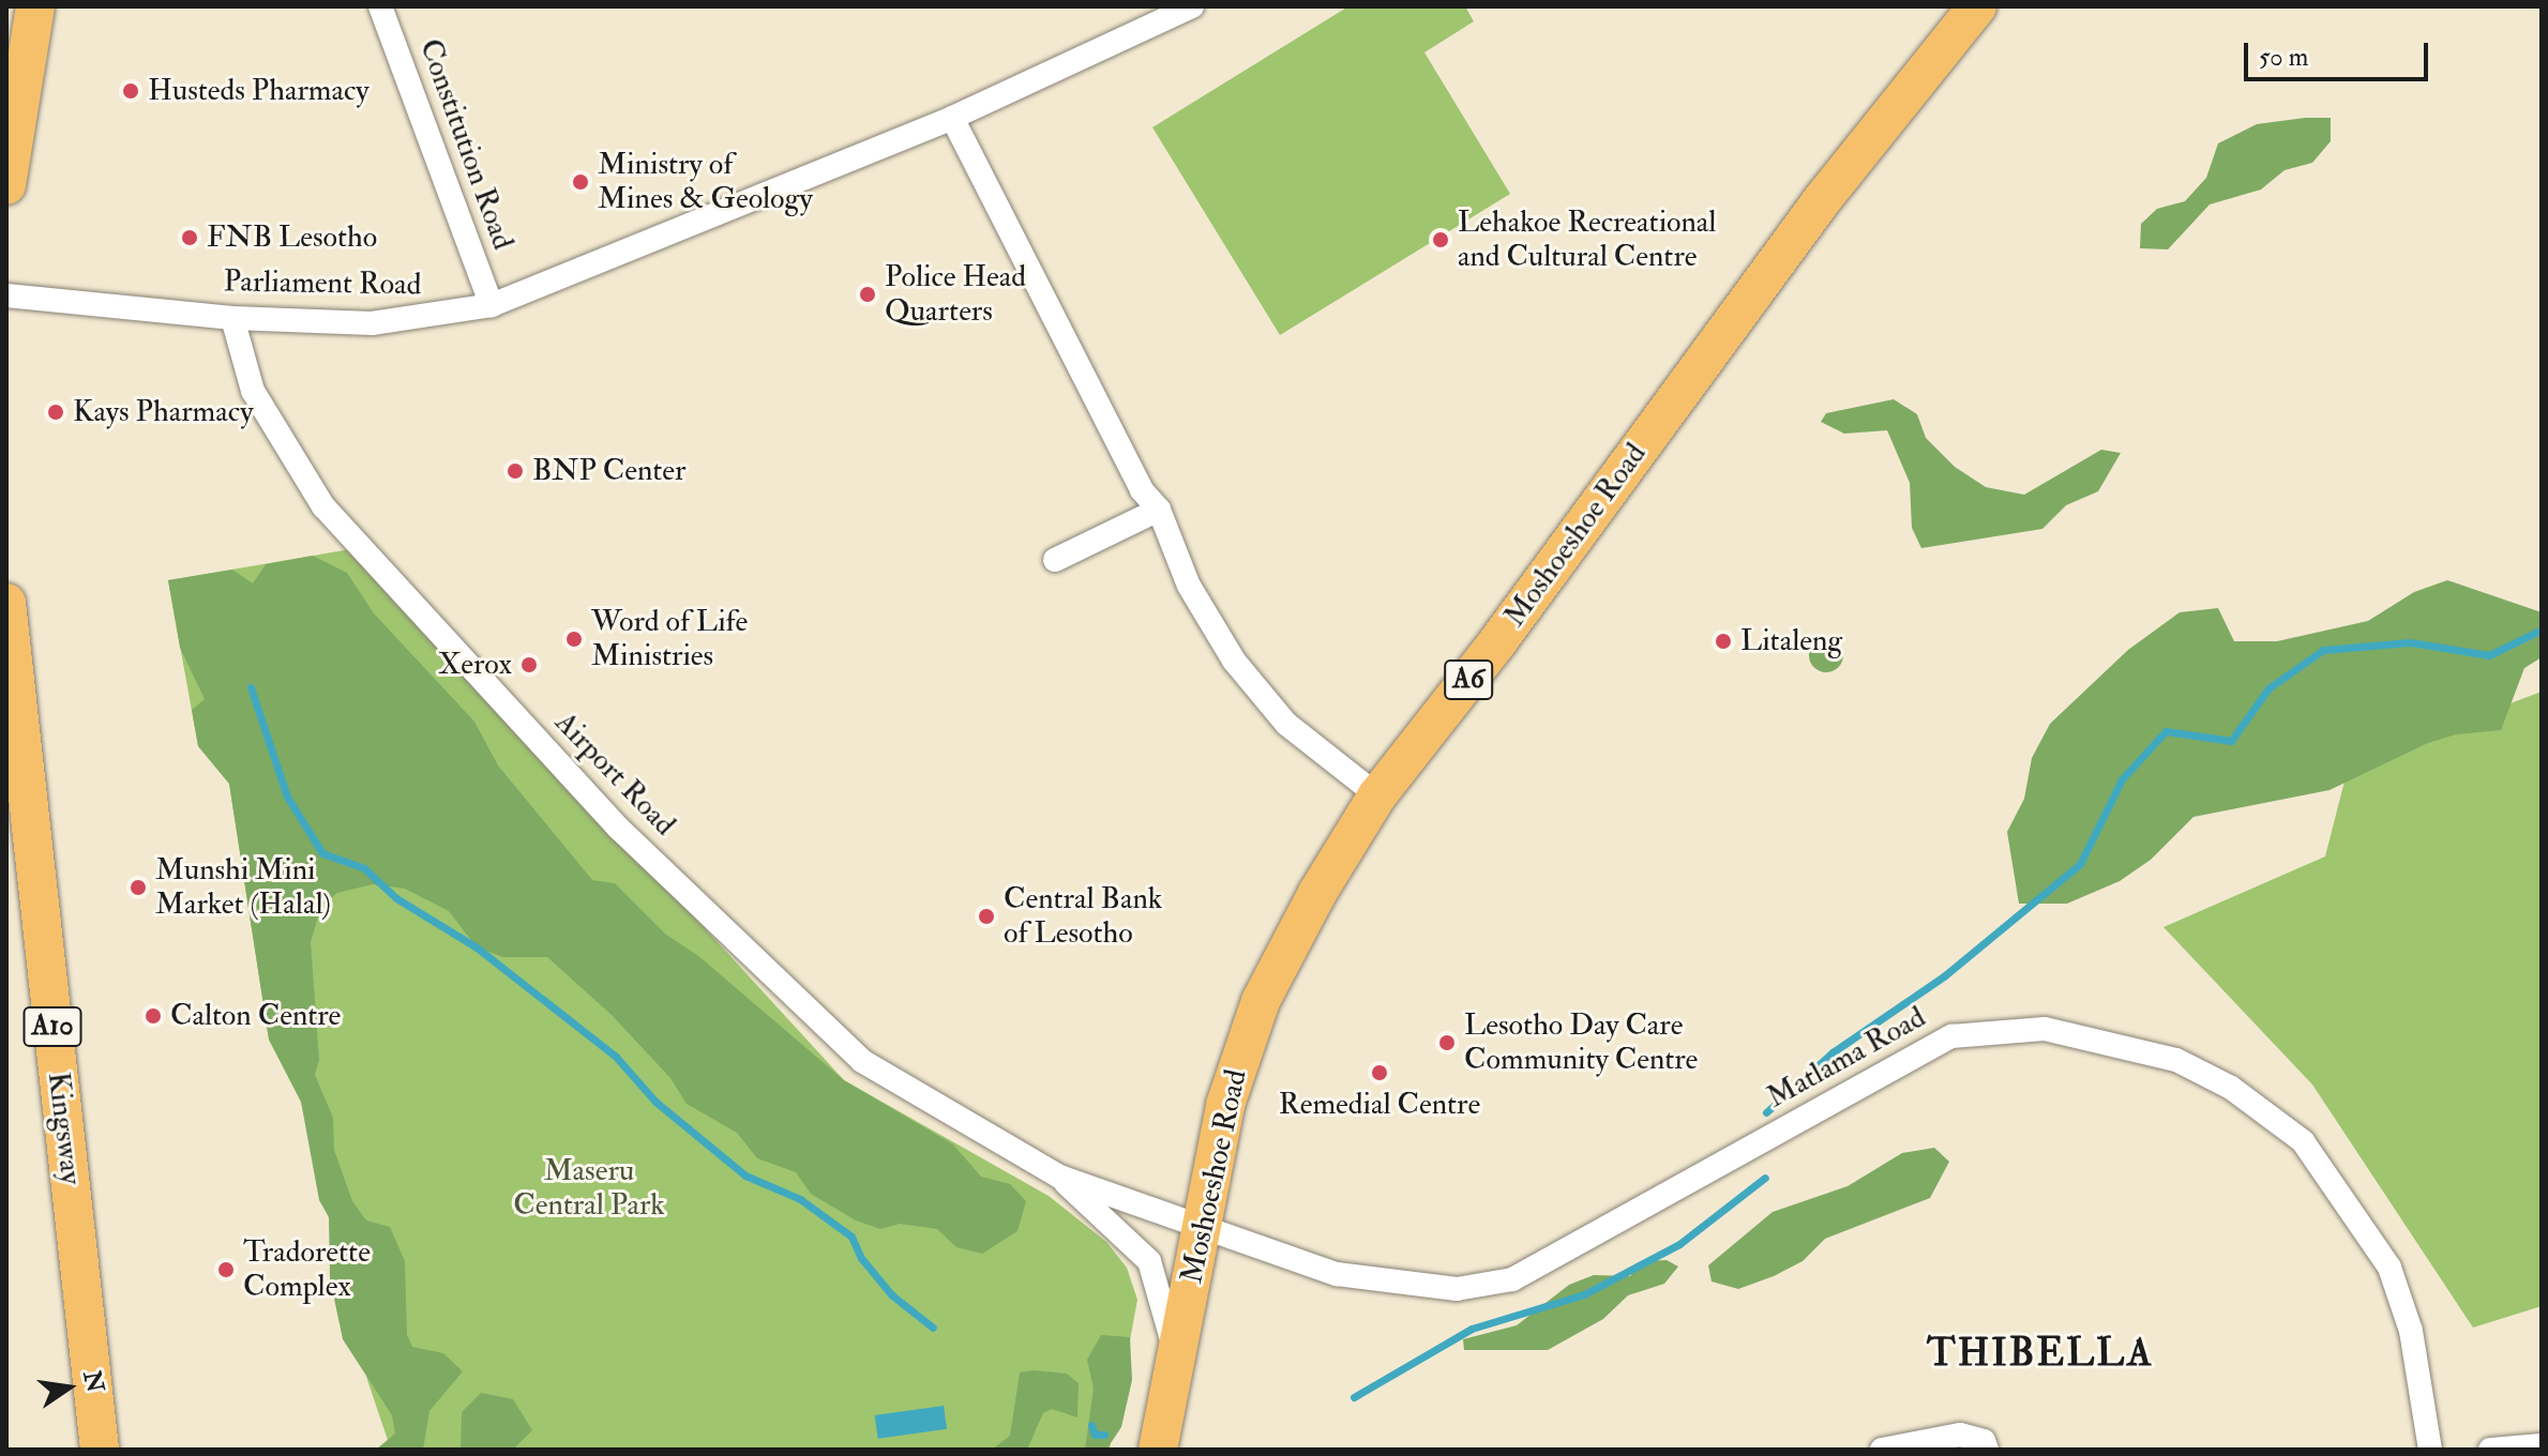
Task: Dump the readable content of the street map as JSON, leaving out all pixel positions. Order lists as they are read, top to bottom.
{
  "streets": {
    "main road": [
      "Moshoeshoe Road",
      "A6",
      "A10",
      "Kingsway"
    ],
    "street": [
      "Constitution Road",
      "Parliament Road",
      "Airport Road",
      "Matlama Road"
    ]
  },
  "crossings": [
    ["Constitution Road", "Parliament Road"],
    ["Parliament Road", "Airport Road"],
    ["Moshoeshoe Road", "Matlama Road"],
    ["Airport Road", "Matlama Road"]
  ],
  "districts": ["THIBELLA"],
  "parks": ["Maseru Central Park"],
  "places": [
    "Husteds Pharmacy",
    "Ministry of Mines & Geology",
    "FNB Lesotho",
    "Lehakoe Recreational and Cultural Centre",
    "Police Head Quarters",
    "Kays Pharmacy",
    "BNP Center",
    "Word of Life Ministries",
    "Litaleng",
    "Xerox",
    "Munshi Mini Market (Halal)",
    "Central Bank of Lesotho",
    "Calton Centre",
    "Lesotho Day Care Community Centre",
    "Remedial Centre",
    "Tradorette Complex"
  ],
  "scale_bar": "50 m",
  "north": "right"
}
